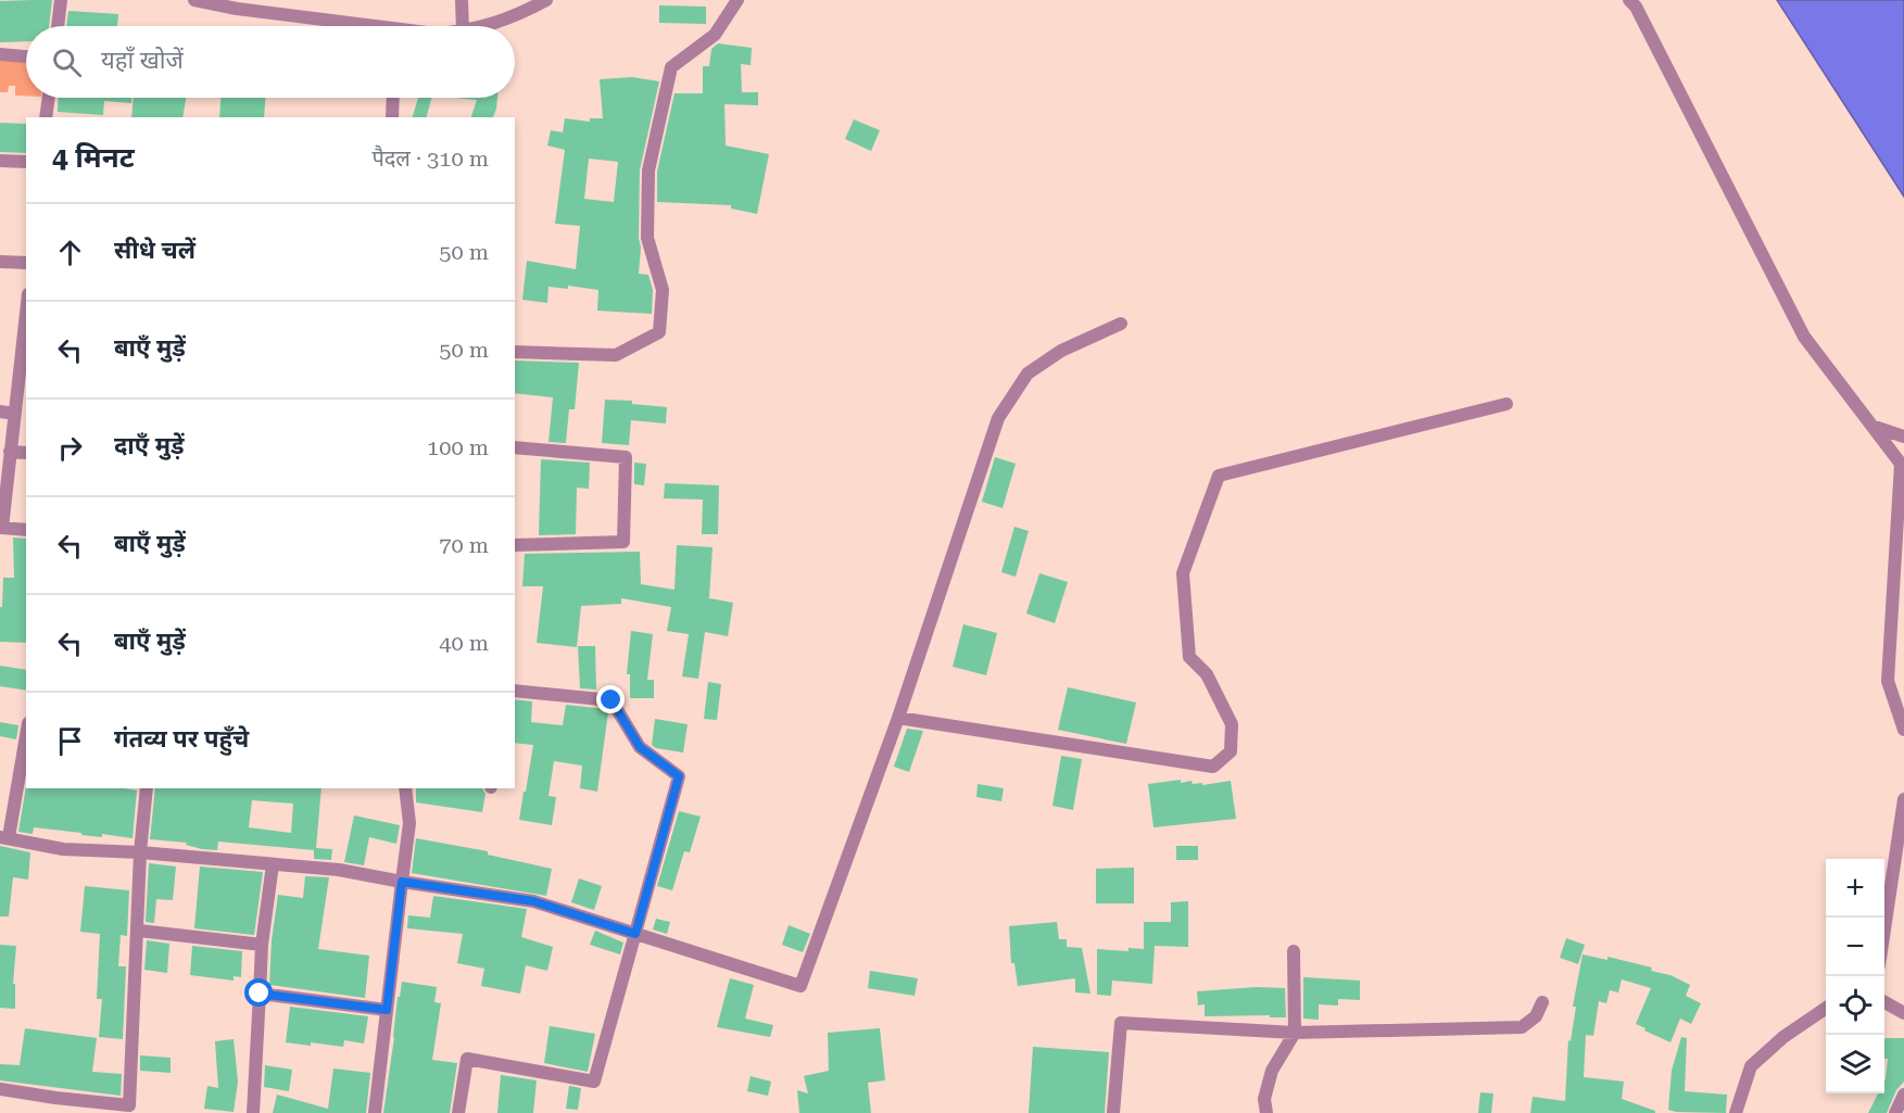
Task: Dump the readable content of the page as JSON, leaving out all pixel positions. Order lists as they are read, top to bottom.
{
  "page": {
    "search": "यहाँ खोजें",
    "heading": ["4 मिनट", "पैदल · 310 m"],
    "list": [
      ["सीधे चलें", "50 m"],
      ["बाएँ मुड़ें", "50 m"],
      ["दाएँ मुड़ें", "100 m"],
      ["बाएँ मुड़ें", "70 m"],
      ["बाएँ मुड़ें", "40 m"],
      "गंतव्य पर पहुँचे"
    ],
    "map_buttons": ["+", "−"]
  }
}
